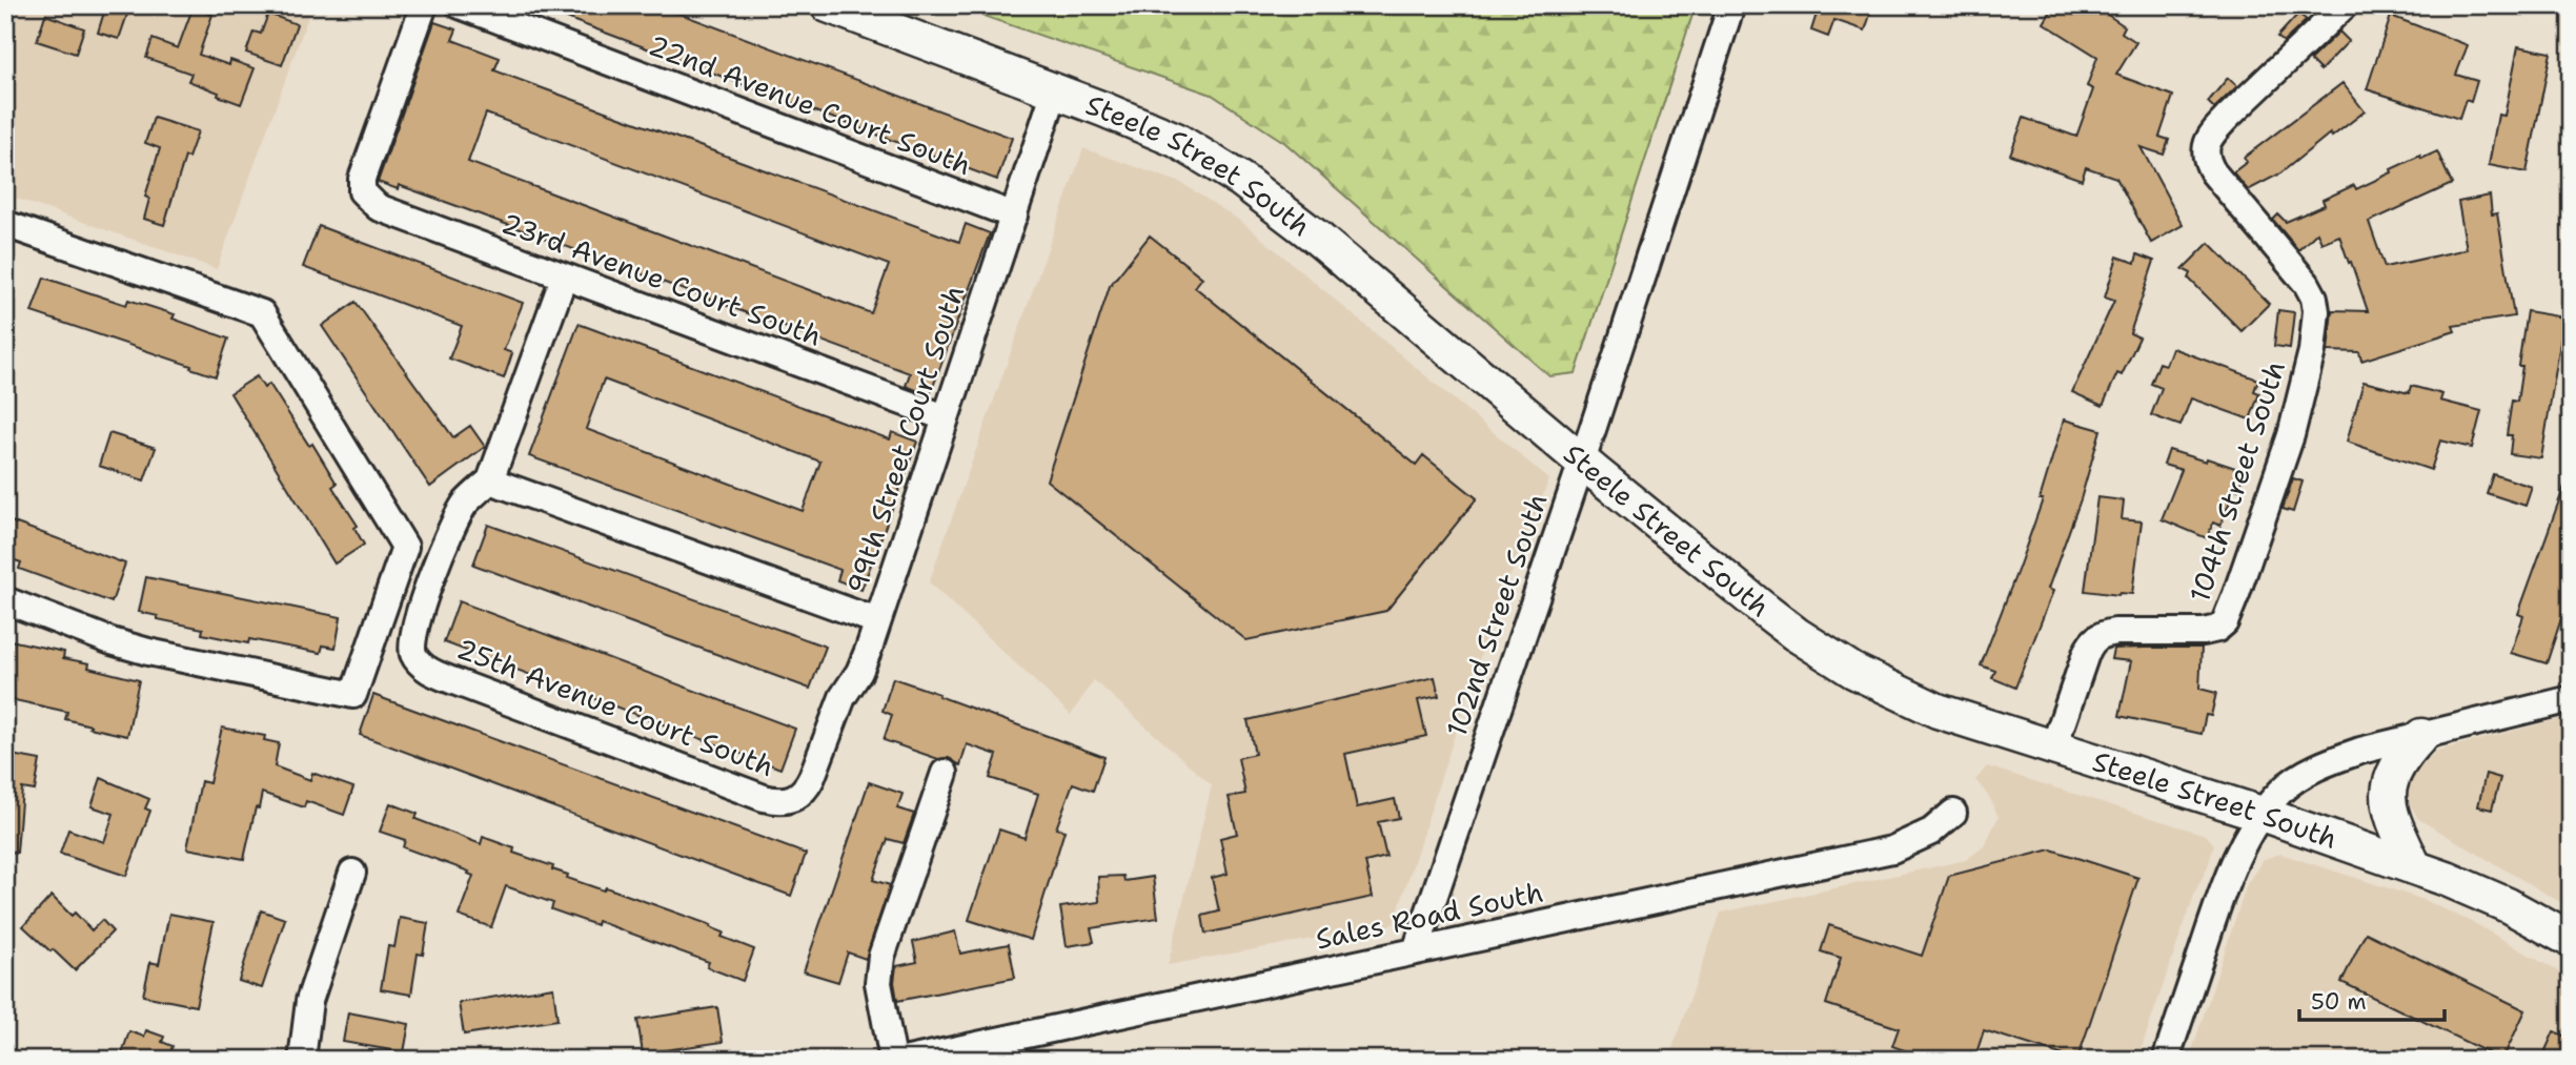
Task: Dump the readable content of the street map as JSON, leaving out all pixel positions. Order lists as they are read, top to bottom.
{
  "streets": {
    "main road": ["Steele Street South"],
    "street": [
      "22nd Avenue Court South",
      "23rd Avenue Court South",
      "99th Street Court South",
      "104th Street South",
      "102nd Street South",
      "25th Avenue Court South",
      "Sales Road South"
    ]
  },
  "crossings": [
    ["22nd Avenue Court South", "99th Street Court South"],
    ["Steele Street South", "99th Street Court South"],
    ["Steele Street South", "104th Street South"],
    ["Steele Street South", "102nd Street South"],
    ["23rd Avenue Court South", "99th Street Court South"],
    ["99th Street Court South", "25th Avenue Court South"],
    ["102nd Street South", "Sales Road South"]
  ],
  "scale_bar": "50 m"
}
